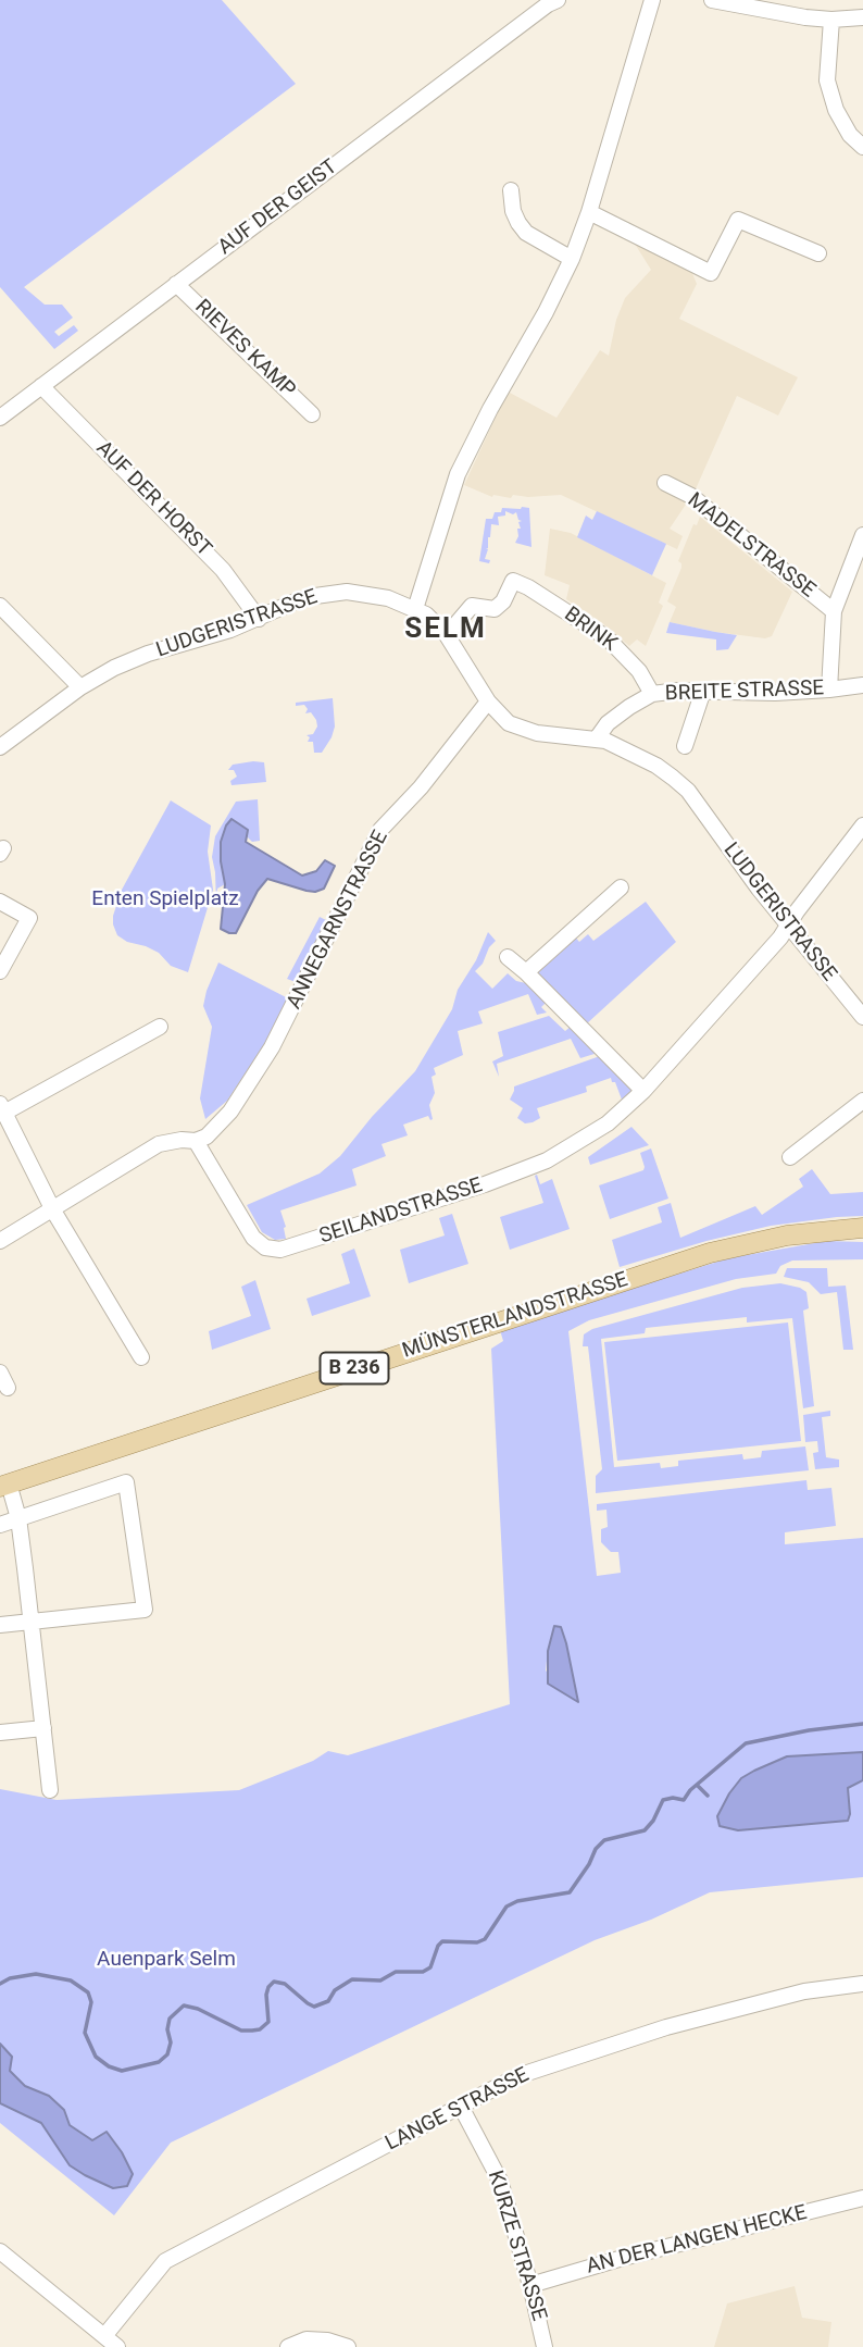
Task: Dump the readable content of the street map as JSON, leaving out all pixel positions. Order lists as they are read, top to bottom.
{
  "streets": {
    "main road": ["MÜNSTERLANDSTRASSE", "B 236"],
    "street": [
      "AUF DER GEIST",
      "RIEVES KAMP",
      "AUF DER HORST",
      "MADELSTRASSE",
      "LUDGERISTRASSE",
      "BRINK",
      "BREITE STRASSE",
      "ANNEGARNSTRASSE",
      "SEILANDSTRASSE",
      "LANGE STRASSE",
      "AN DER LANGEN HECKE",
      "KURZE STRASSE"
    ]
  },
  "crossings": [
    ["AUF DER GEIST", "RIEVES KAMP"],
    ["AUF DER GEIST", "AUF DER HORST"],
    ["AUF DER HORST", "LUDGERISTRASSE"],
    ["LUDGERISTRASSE", "BRINK"],
    ["LUDGERISTRASSE", "BREITE STRASSE"],
    ["LUDGERISTRASSE", "ANNEGARNSTRASSE"],
    ["LUDGERISTRASSE", "SEILANDSTRASSE"],
    ["BRINK", "BREITE STRASSE"],
    ["ANNEGARNSTRASSE", "SEILANDSTRASSE"],
    ["LANGE STRASSE", "KURZE STRASSE"],
    ["AN DER LANGEN HECKE", "KURZE STRASSE"]
  ],
  "districts": ["SELM"],
  "parks": ["Enten Spielplatz", "Auenpark Selm"]
}
